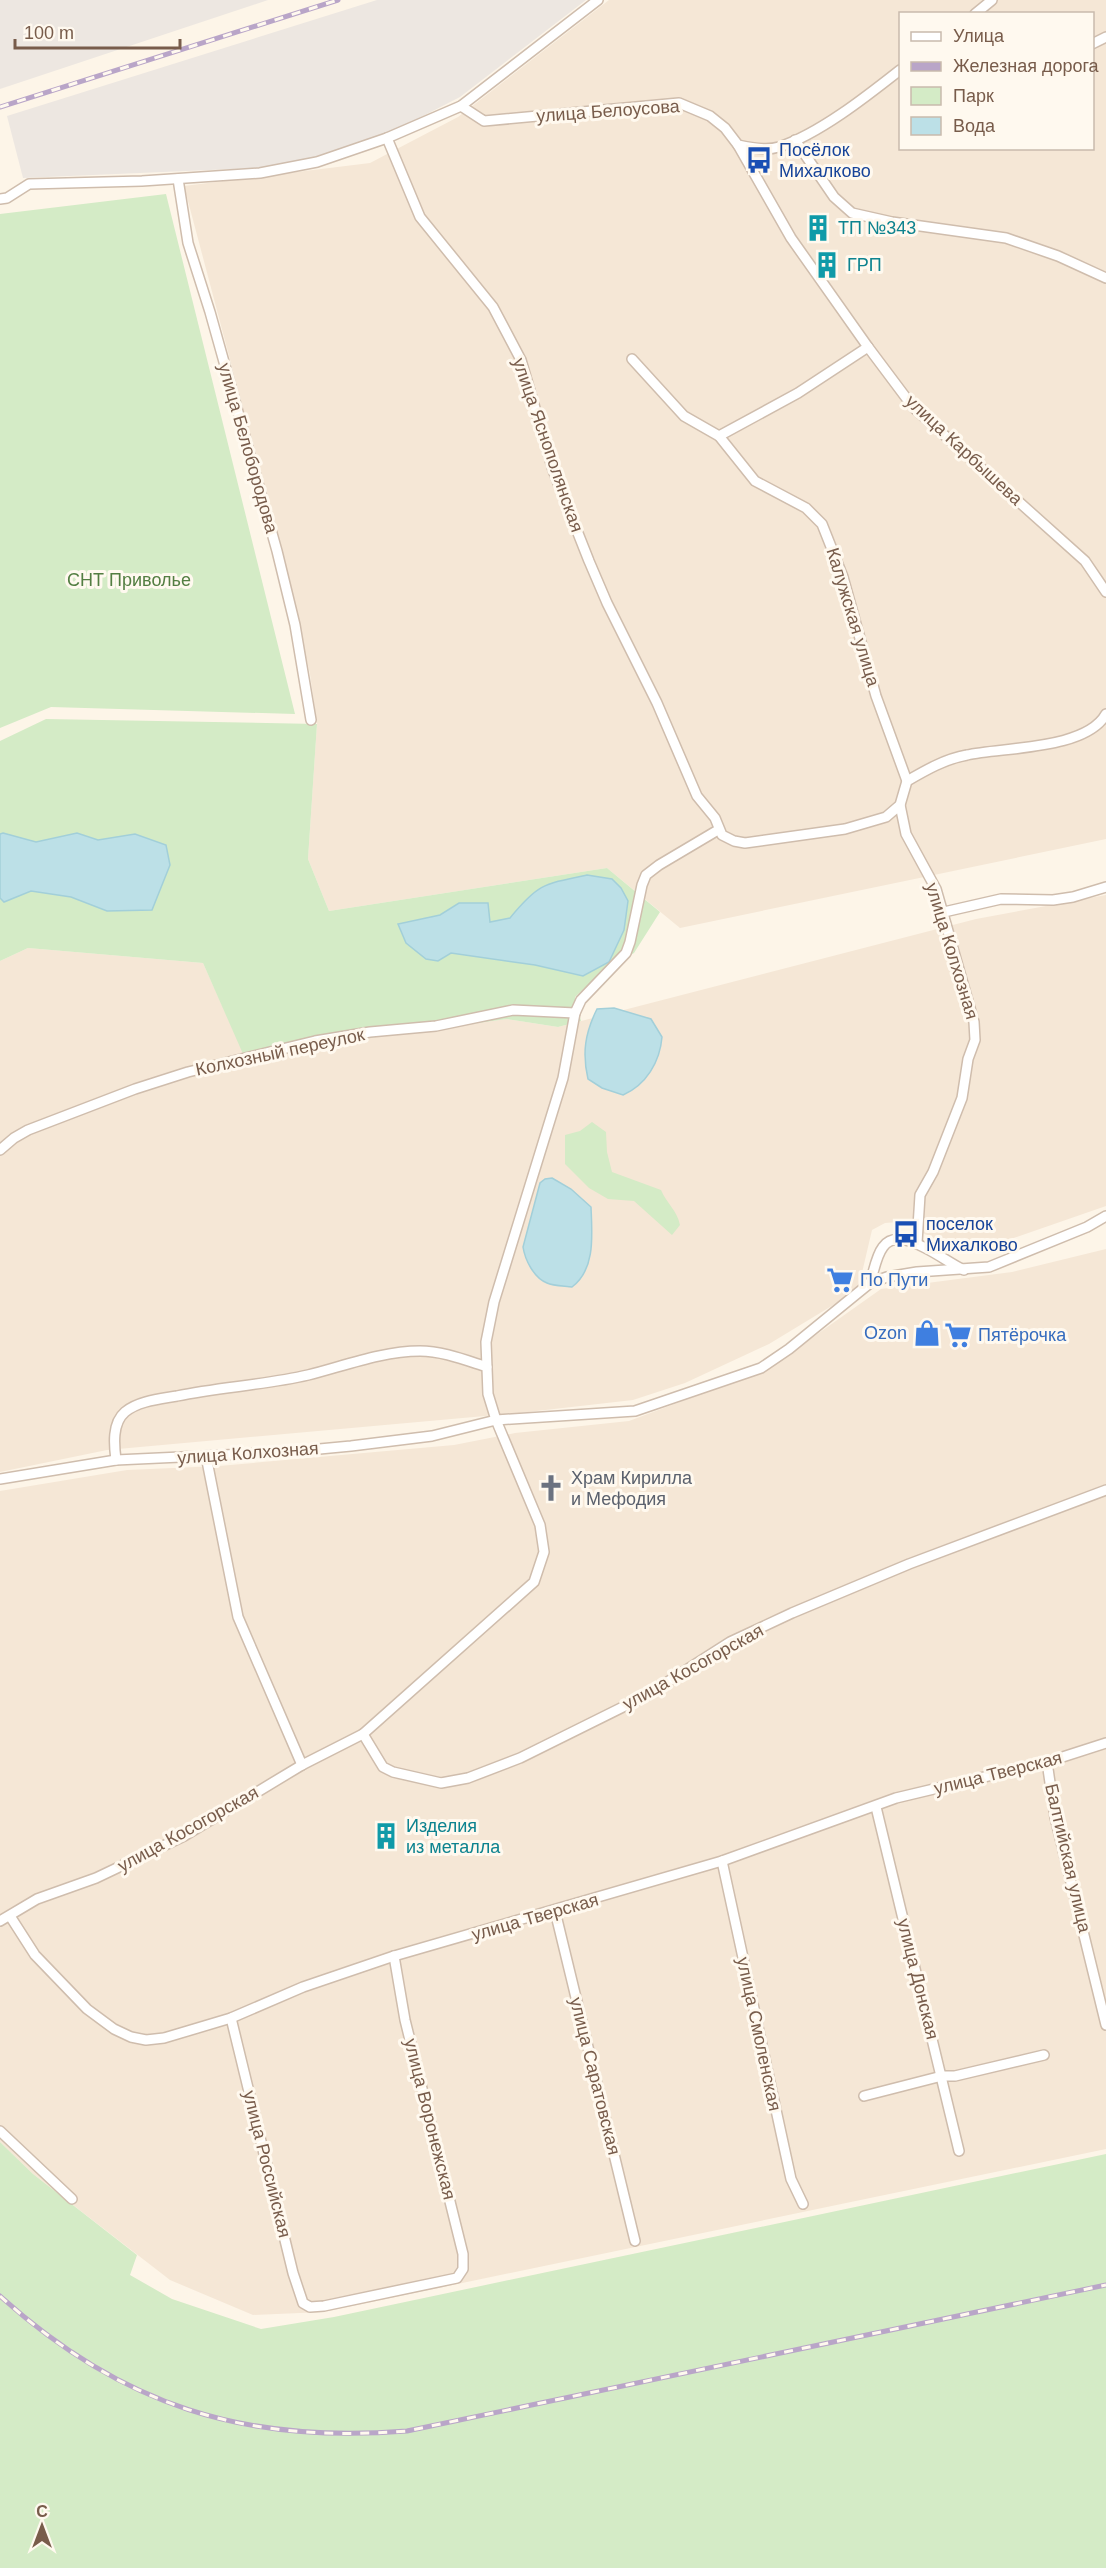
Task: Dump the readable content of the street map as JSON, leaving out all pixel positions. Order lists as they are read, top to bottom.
{
  "streets": {
    "street": [
      "улица Белоусова",
      "улица Яснополянская",
      "улица Белобородова",
      "улица Карбышева",
      "Калужская улица",
      "улица Колхозная",
      "Колхозный переулок",
      "улица Косогорская",
      "улица Тверская",
      "Балтийская улица",
      "улица Донская",
      "улица Смоленская",
      "улица Саратовская",
      "улица Воронежская",
      "улица Российская"
    ]
  },
  "crossings": [
    ["улица Белоусова", "улица Карбышева"],
    ["улица Колхозная", "улица Косогорская"],
    ["Колхозный переулок", "улица Косогорская"],
    ["улица Косогорская", "улица Тверская"],
    ["улица Тверская", "Балтийская улица"],
    ["улица Тверская", "улица Донская"],
    ["улица Тверская", "улица Смоленская"],
    ["улица Тверская", "улица Саратовская"],
    ["улица Тверская", "улица Воронежская"],
    ["улица Тверская", "улица Российская"],
    ["улица Воронежская", "улица Российская"]
  ],
  "parks": ["СНТ Приволье"],
  "places": {
    "bus stop": ["Посёлок Михалково", "поселок Михалково"],
    "building": ["ТП №343", "ГРП", "Изделия из металла"],
    "supermarket": ["По Пути", "Пятёрочка"],
    "shop": ["Ozon"],
    "church": ["Храм Кирилла и Мефодия"]
  },
  "legend": [
    "Улица",
    "Железная дорога",
    "Парк",
    "Вода"
  ],
  "scale_bar": "100 m",
  "north": "top"
}
